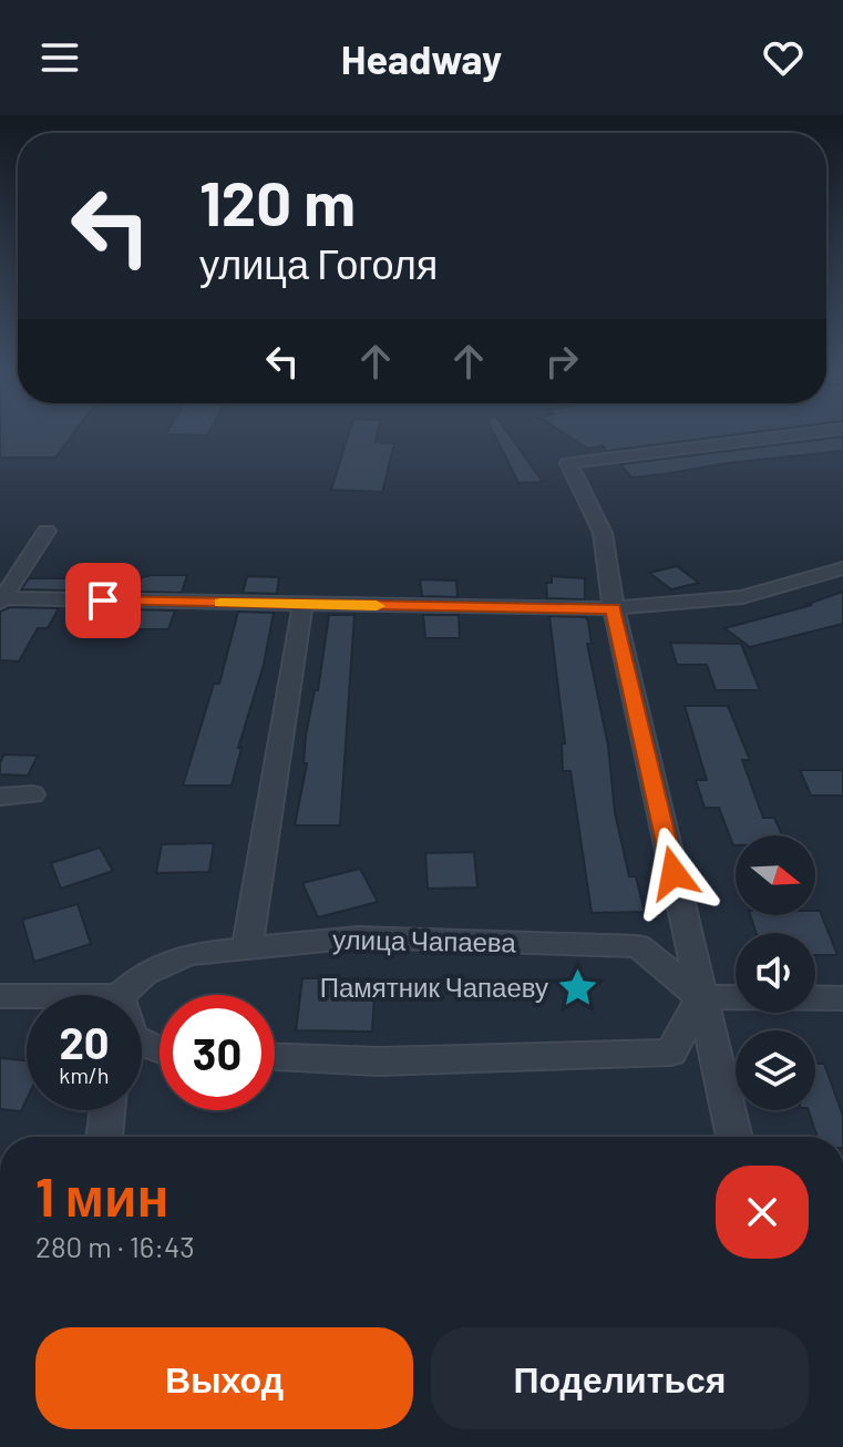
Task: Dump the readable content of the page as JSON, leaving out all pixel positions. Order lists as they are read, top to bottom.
{
  "streets": {
    "street": ["улица Чапаева"]
  },
  "places": {
    "place": ["Памятник Чапаеву"]
  },
  "north": "right",
  "page": {
    "header": "Headway",
    "turn": ["120 m", "улица Гоголя"],
    "speed": "20 km/h",
    "limit": "30",
    "heading": ["1 мин", "280 m · 16:43"],
    "buttons": ["Выход", "Поделиться"]
  }
}
